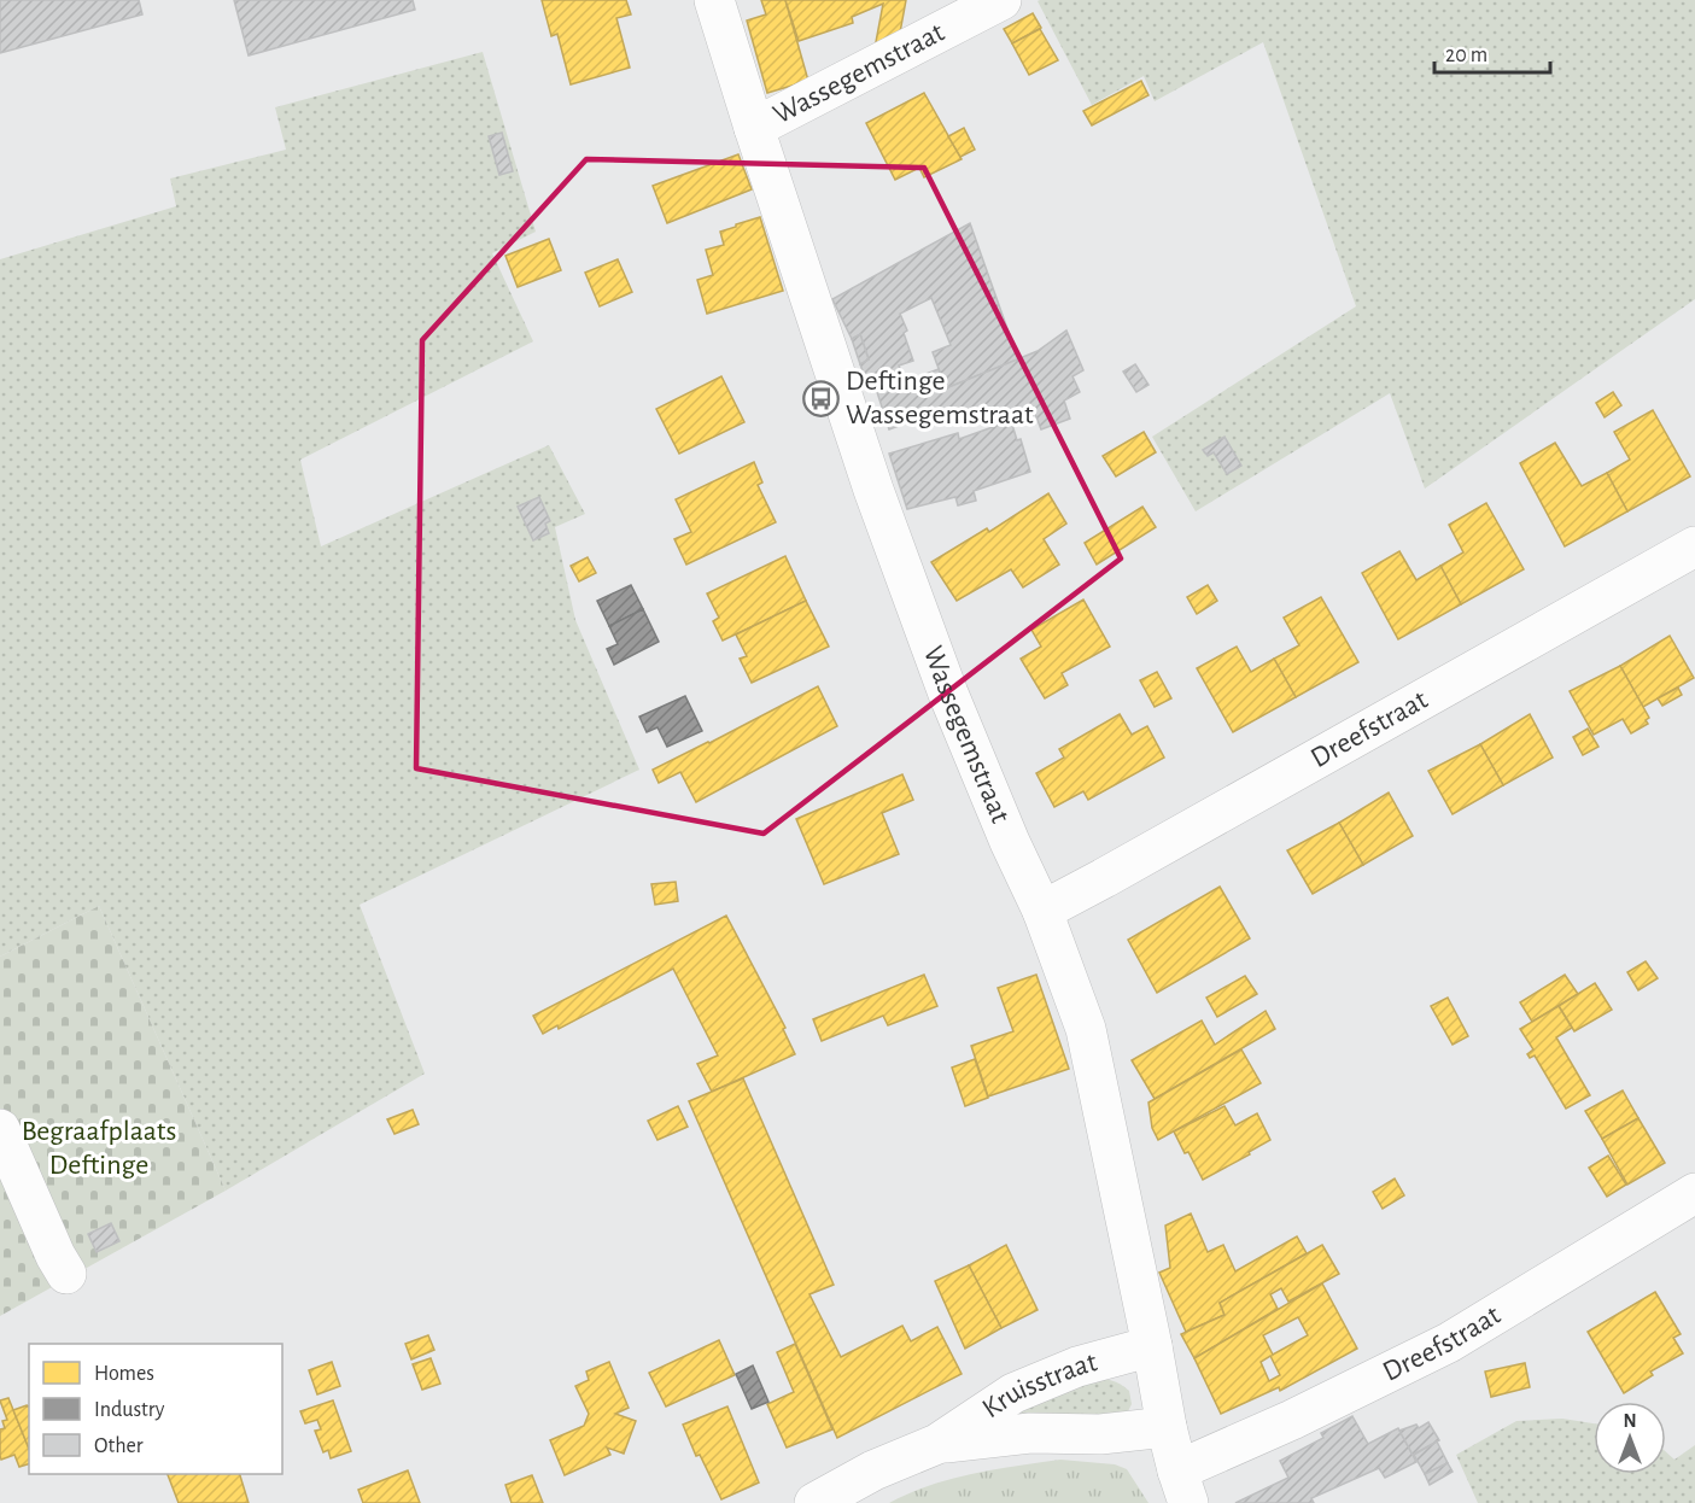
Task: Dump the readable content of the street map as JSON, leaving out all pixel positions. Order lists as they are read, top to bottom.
{
  "streets": {
    "street": ["Wassegemstraat", "Dreefstraat", "Kruisstraat"]
  },
  "crossings": [
    ["Wassegemstraat", "Dreefstraat"],
    ["Wassegemstraat", "Kruisstraat"]
  ],
  "parks": ["Begraafplaats Deftinge"],
  "places": {
    "bus stop": ["Deftinge Wassegemstraat"]
  },
  "legend": ["Homes", "Industry", "Other"],
  "scale_bar": "20 m",
  "north": "top"
}
